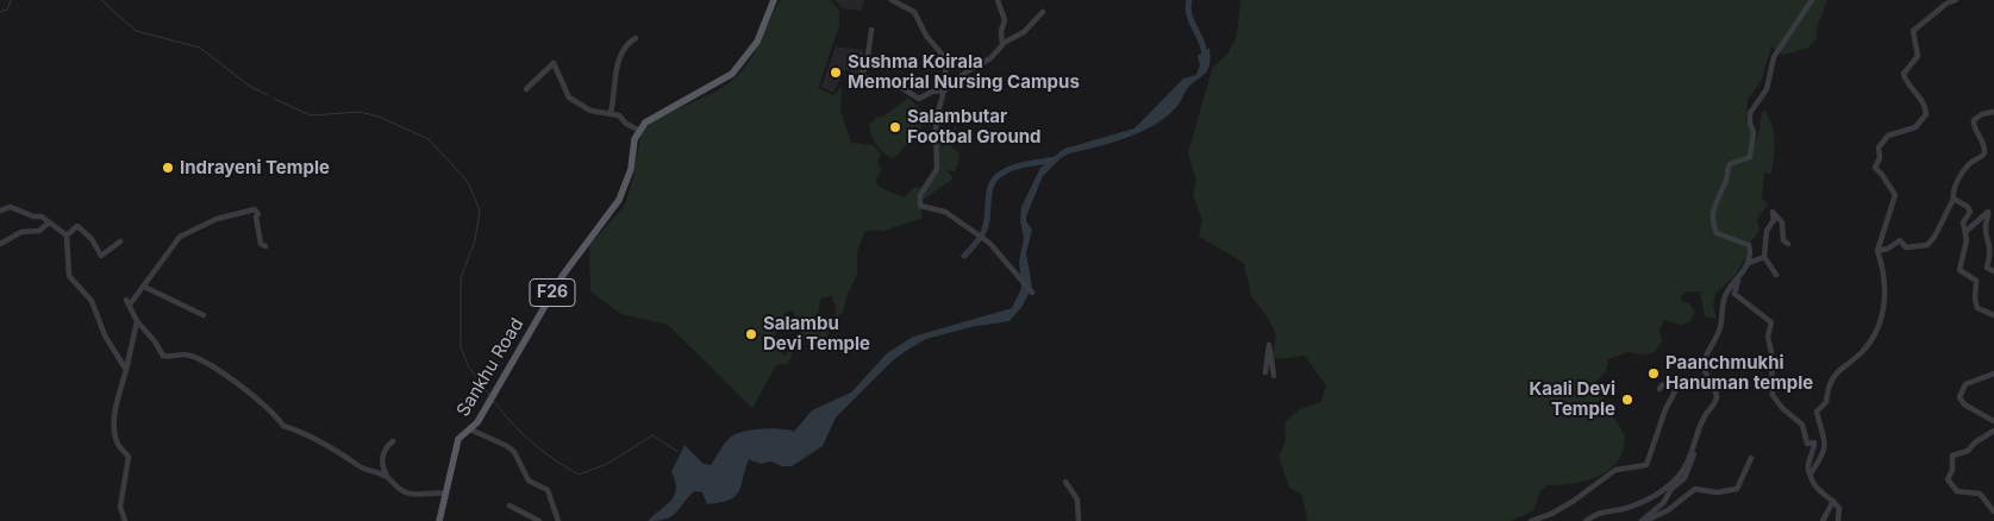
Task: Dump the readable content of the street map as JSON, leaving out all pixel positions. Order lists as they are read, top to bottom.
{
  "streets": {
    "main road": ["F26", "Sankhu Road"]
  },
  "places": [
    "Sushma Koirala Memorial Nursing Campus",
    "Salambutar Footbal Ground",
    "Indrayeni Temple",
    "Salambu Devi Temple",
    "Paanchmukhi Hanuman temple",
    "Kaali Devi Temple"
  ]
}
